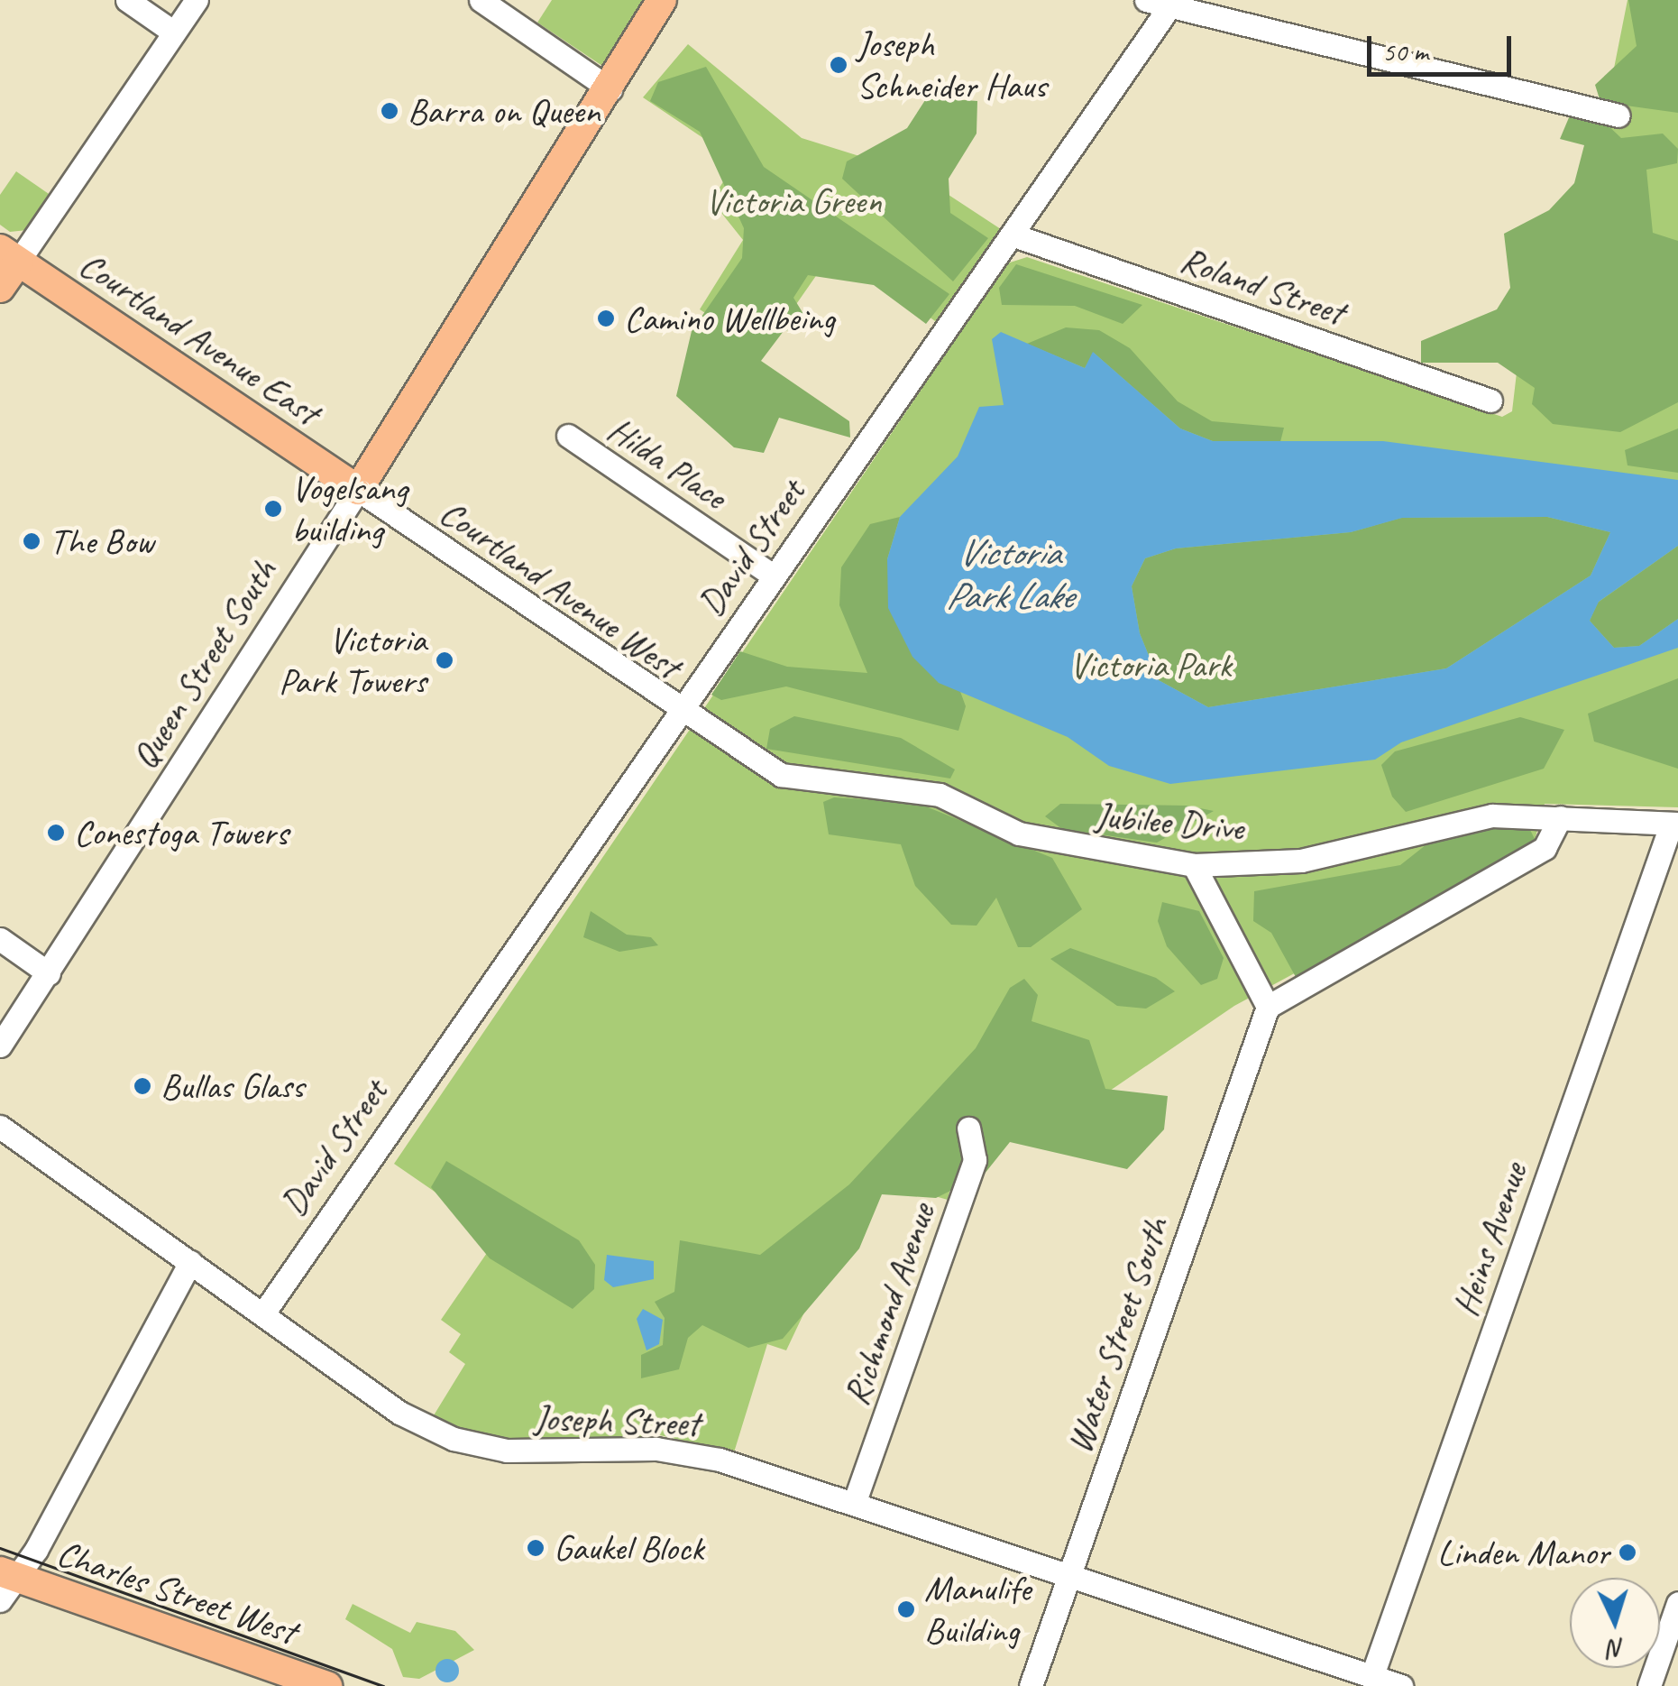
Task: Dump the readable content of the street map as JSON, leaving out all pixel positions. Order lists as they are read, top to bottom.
{
  "streets": {
    "main road": ["Courtland Avenue East", "Queen Street South", "Charles Street West"],
    "street": [
      "Roland Street",
      "Hilda Place",
      "David Street",
      "Courtland Avenue West",
      "Jubilee Drive",
      "Heins Avenue",
      "Richmond Avenue",
      "Water Street South",
      "Joseph Street"
    ]
  },
  "crossings": [
    ["Roland Street", "David Street"],
    ["Courtland Avenue East", "Courtland Avenue West"],
    ["Courtland Avenue East", "Queen Street South"],
    ["Hilda Place", "David Street"],
    ["David Street", "Courtland Avenue West"],
    ["David Street", "Jubilee Drive"],
    ["David Street", "Joseph Street"],
    ["Courtland Avenue West", "Queen Street South"],
    ["Courtland Avenue West", "Jubilee Drive"],
    ["Jubilee Drive", "Heins Avenue"],
    ["Heins Avenue", "Joseph Street"],
    ["Richmond Avenue", "Joseph Street"],
    ["Water Street South", "Joseph Street"]
  ],
  "water": ["Victoria Park Lake"],
  "parks": ["Victoria Green", "Victoria Park"],
  "places": [
    "Joseph Schneider Haus",
    "Barra on Queen",
    "Camino Wellbeing",
    "Vogelsang building",
    "The Bow",
    "Victoria Park Towers",
    "Conestoga Towers",
    "Bullas Glass",
    "Gaukel Block",
    "Linden Manor",
    "Manulife Building"
  ],
  "scale_bar": "50 m",
  "north": "bottom"
}
